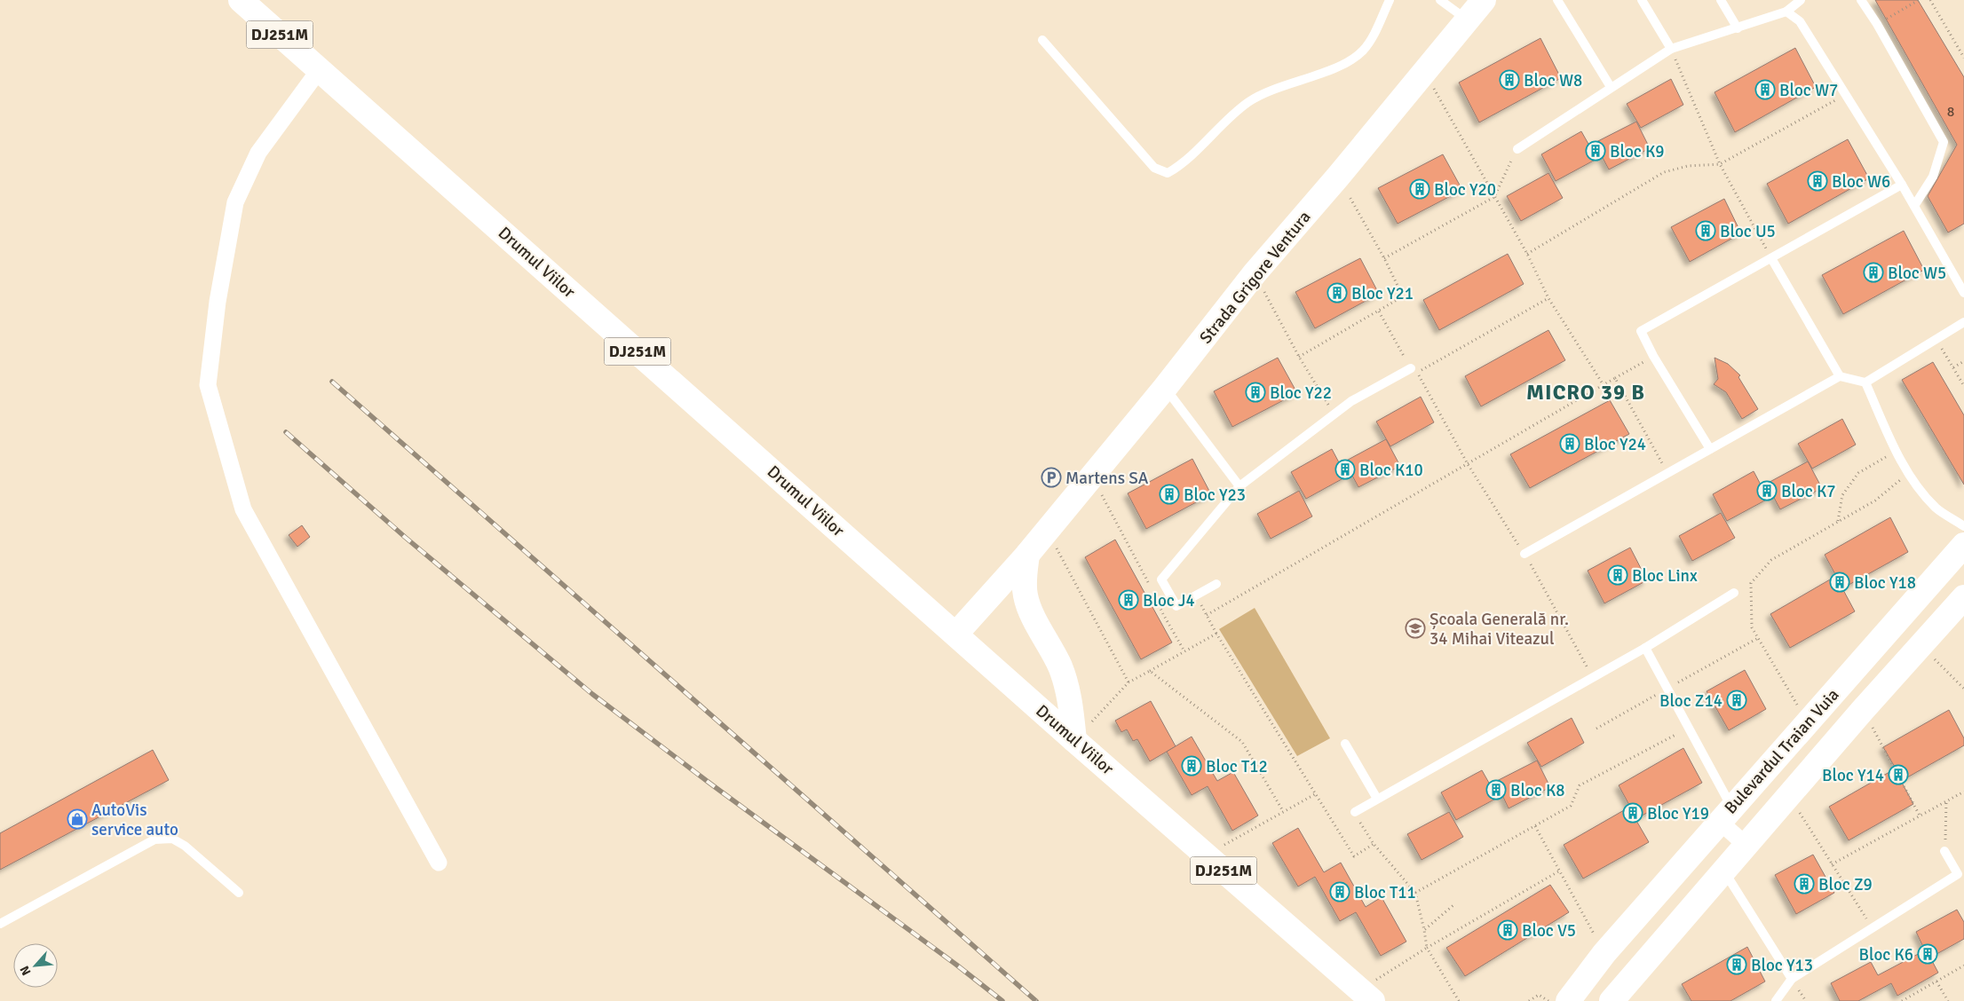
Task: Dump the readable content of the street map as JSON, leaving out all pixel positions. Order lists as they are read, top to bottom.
{
  "streets": {
    "main road": [
      "DJ251M",
      "Drumul Viilor",
      "Strada Grigore Ventura",
      "Bulevardul Traian Vuia"
    ]
  },
  "crossings": [
    ["Drumul Viilor", "Strada Grigore Ventura"]
  ],
  "districts": ["MICRO 39 B"],
  "places": {
    "building": [
      "Bloc W8",
      "Bloc W7",
      "Bloc K9",
      "Bloc W6",
      "Bloc Y20",
      "Bloc U5",
      "Bloc W5",
      "Bloc Y21",
      "Bloc Y22",
      "Bloc Y24",
      "Bloc K10",
      "Bloc K7",
      "Bloc Y23",
      "Bloc Linx",
      "Bloc Y18",
      "Bloc J4",
      "Bloc Z14",
      "Bloc T12",
      "Bloc Y14",
      "Bloc K8",
      "Bloc Y19",
      "Bloc Z9",
      "Bloc T11",
      "Bloc V5",
      "Bloc K6",
      "Bloc Y13"
    ],
    "parking": ["Martens SA"],
    "school or university": ["Școala Generală nr. 34 Mihai Viteazul"],
    "shop": ["AutoVis service auto"]
  },
  "house_numbers": ["8"],
  "north": "bottom left"
}
